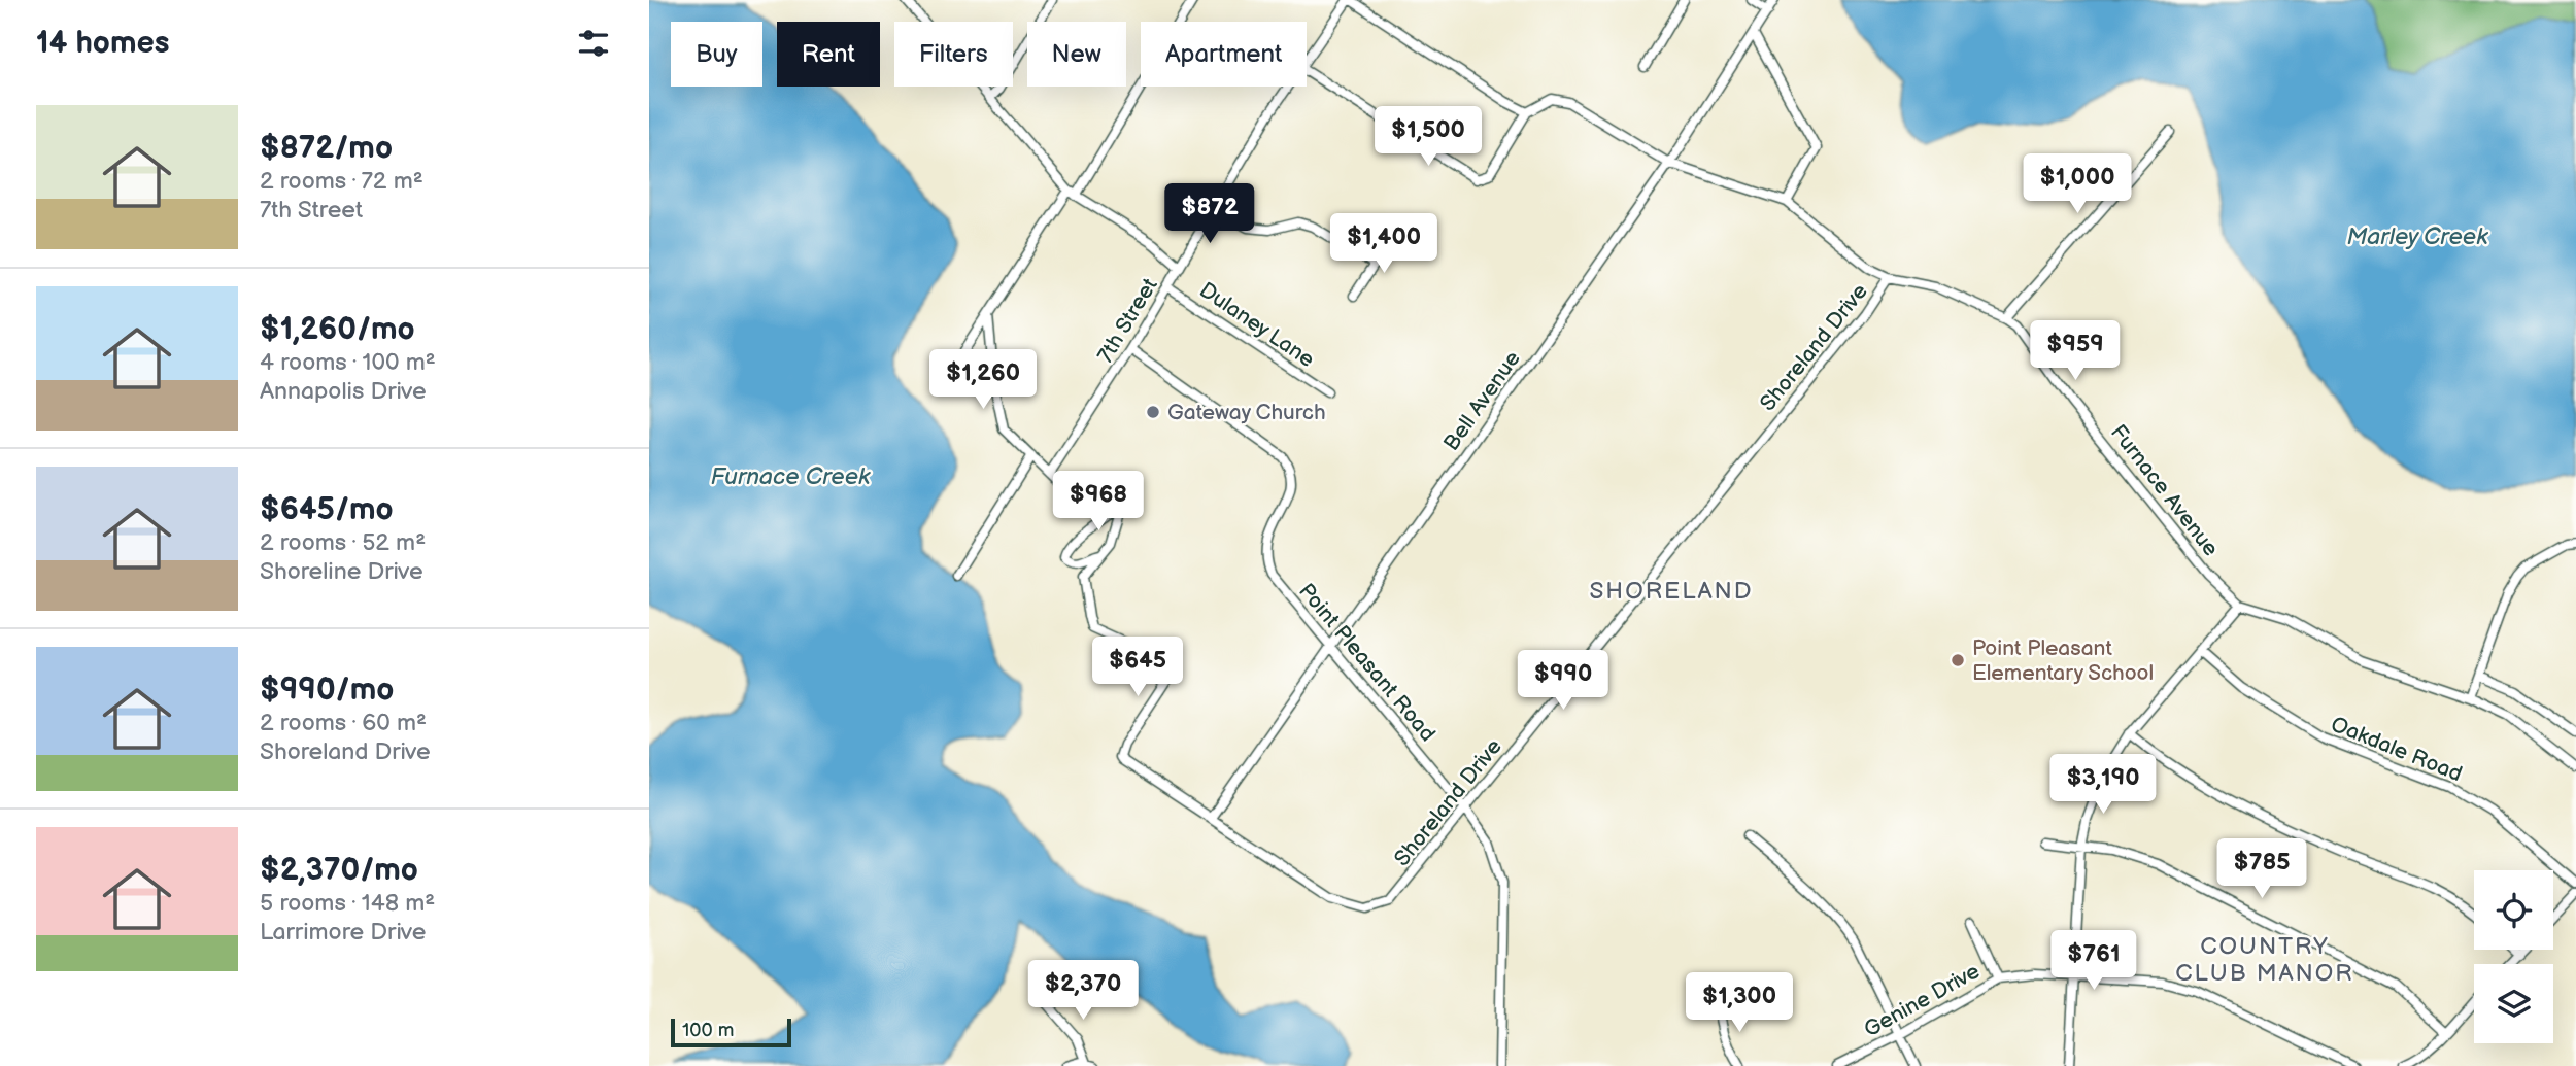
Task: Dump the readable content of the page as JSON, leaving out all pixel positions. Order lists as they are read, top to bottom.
{
  "streets": {
    "street": [
      "7th Street",
      "Dulaney Lane",
      "Shoreland Drive",
      "Bell Avenue",
      "Furnace Avenue",
      "Point Pleasant Road",
      "Oakdale Road",
      "Genine Drive"
    ]
  },
  "crossings": [
    ["7th Street", "Dulaney Lane"],
    ["7th Street", "Point Pleasant Road"],
    ["Shoreland Drive", "Bell Avenue"],
    ["Shoreland Drive", "Furnace Avenue"],
    ["Shoreland Drive", "Point Pleasant Road"],
    ["Bell Avenue", "Furnace Avenue"],
    ["Bell Avenue", "Point Pleasant Road"]
  ],
  "districts": ["SHORELAND", "COUNTRY CLUB MANOR"],
  "water": ["Marley Creek", "Furnace Creek"],
  "places": ["Gateway Church", "Point Pleasant Elementary School"],
  "scale_bar": "100 m",
  "page": {
    "heading": "14 homes",
    "chip": [
      "Buy",
      "Rent",
      "Filters",
      "New",
      "Apartment"
    ],
    "list": [
      {
        "name": "$872/mo",
        "note": "2 rooms · 72 m² · 7th Street"
      },
      {
        "name": "$1,260/mo",
        "note": "4 rooms · 100 m² · Annapolis Drive"
      },
      {
        "name": "$645/mo",
        "note": "2 rooms · 52 m² · Shoreline Drive"
      },
      {
        "name": "$990/mo",
        "note": "2 rooms · 60 m² · Shoreland Drive"
      },
      {
        "name": "$2,370/mo",
        "note": "5 rooms · 148 m² · Larrimore Drive"
      }
    ],
    "price": [
      "$1,500",
      "$1,000",
      "$872",
      "$1,400",
      "$959",
      "$1,260",
      "$968",
      "$645",
      "$990",
      "$3,190",
      "$785",
      "$761",
      "$2,370",
      "$1,300"
    ],
    "scale": "100 m"
  }
}
